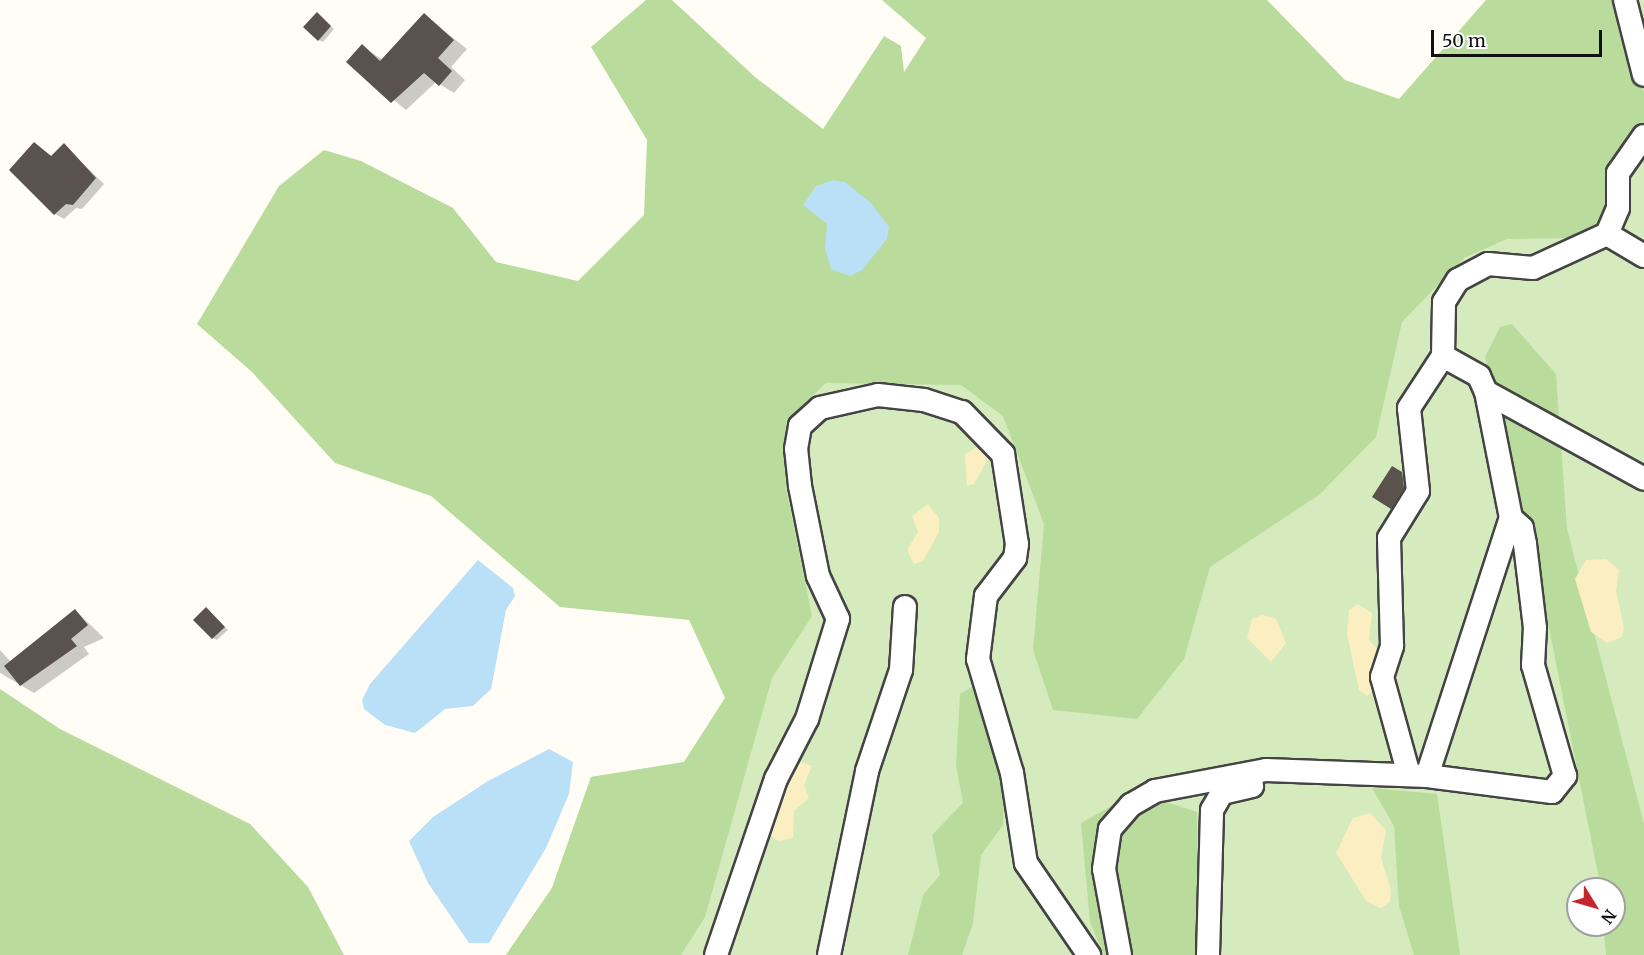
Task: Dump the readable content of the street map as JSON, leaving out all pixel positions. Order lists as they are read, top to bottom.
{
  "scale_bar": "50 m",
  "north": "bottom right"
}
